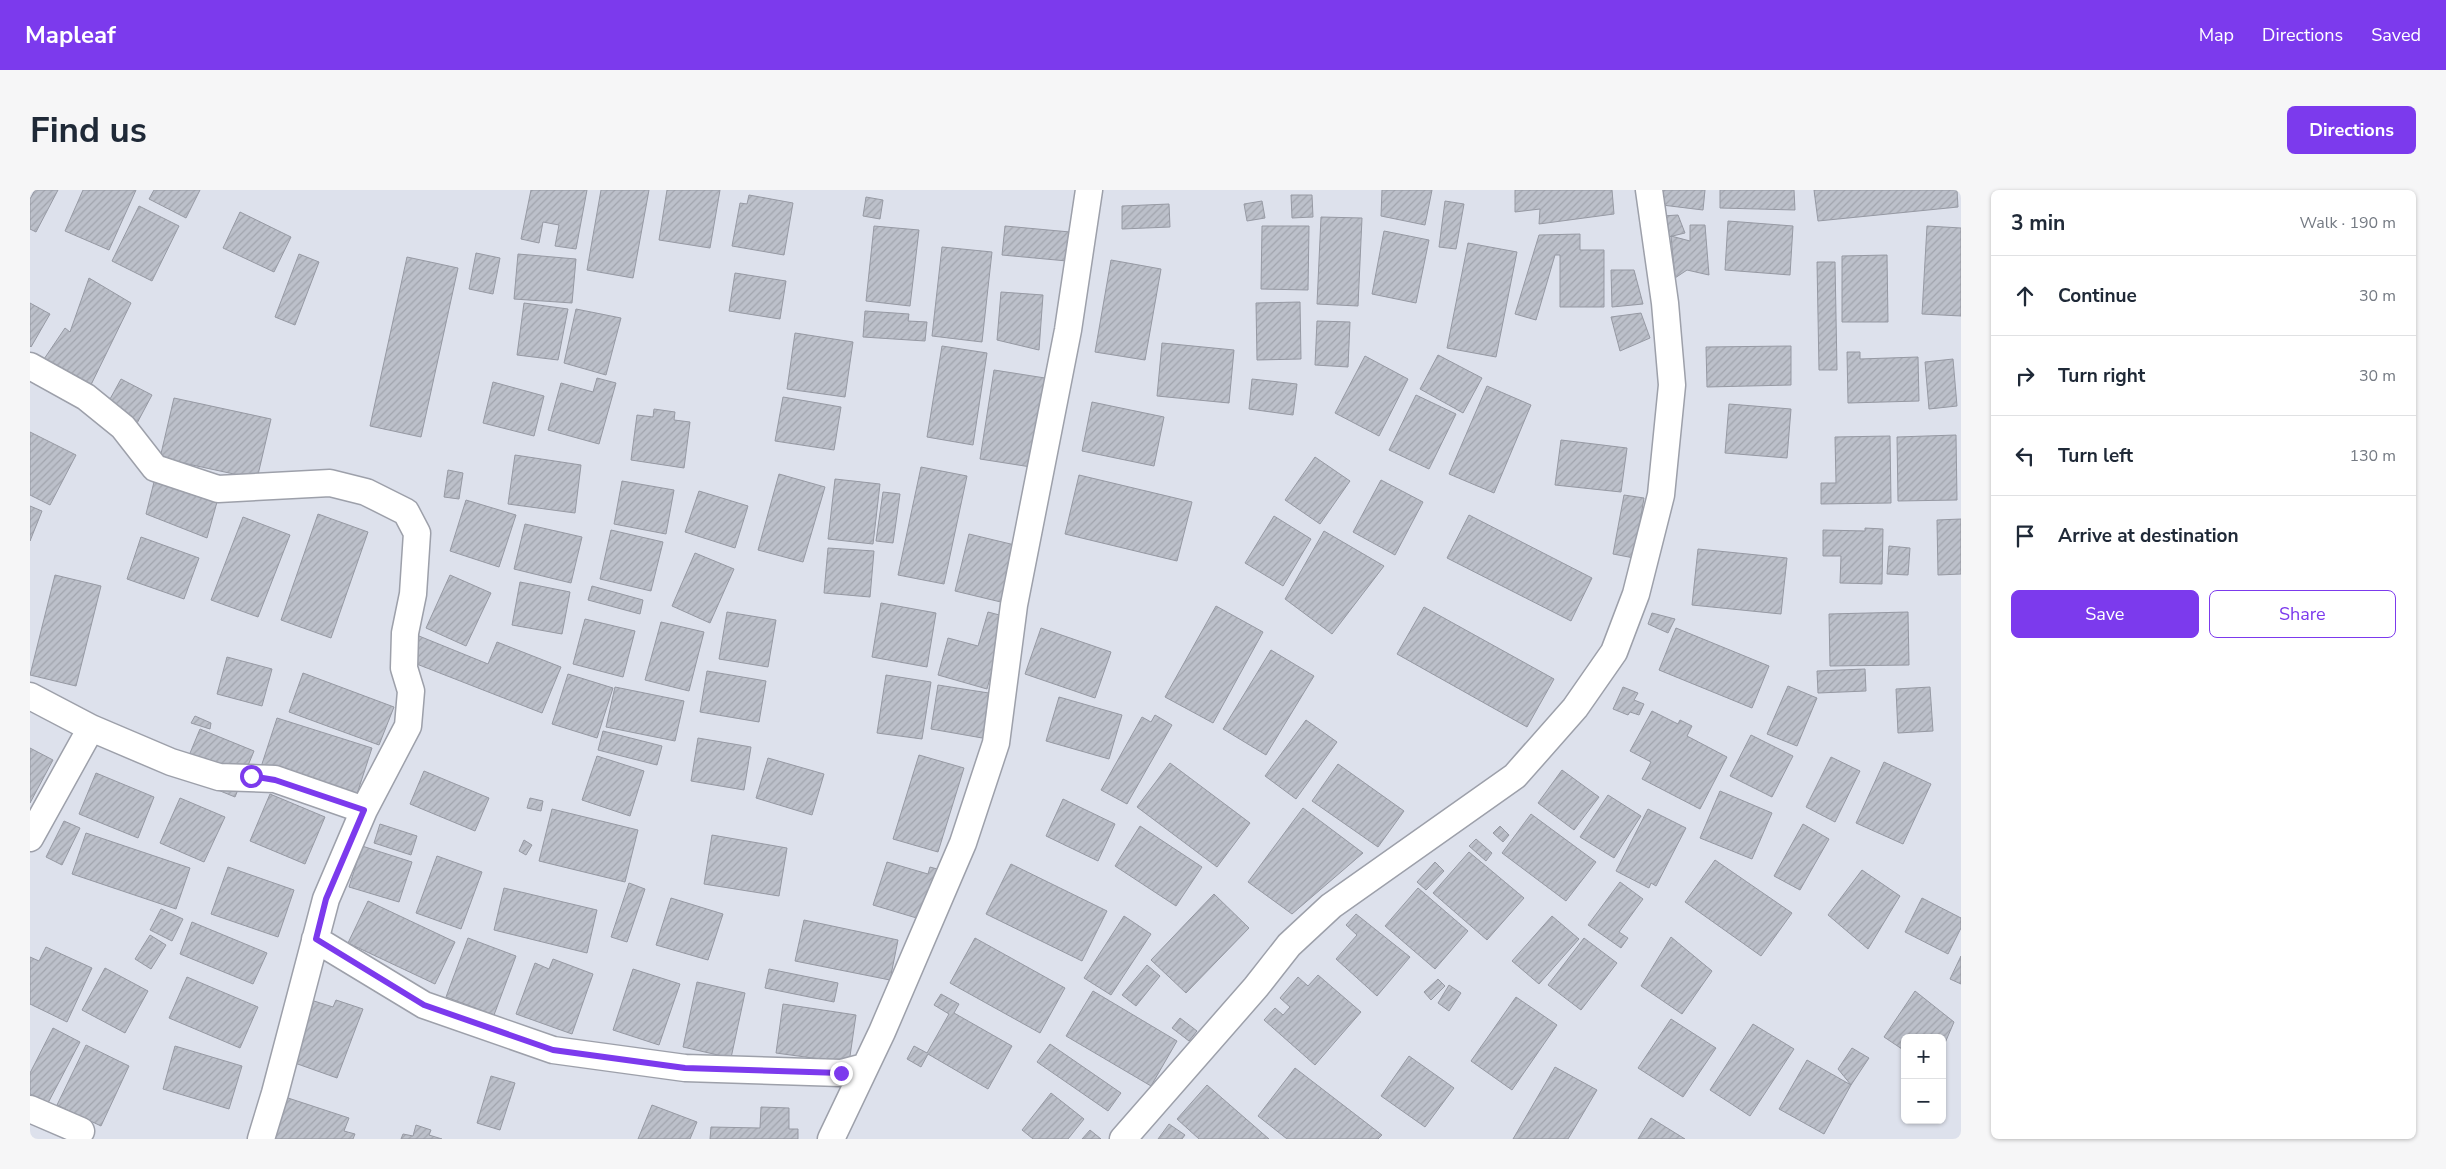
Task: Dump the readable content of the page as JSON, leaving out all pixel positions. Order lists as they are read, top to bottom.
{
  "page": {
    "header": "Mapleaf",
    "nav": ["Map", "Directions", "Saved"],
    "buttons": [
      "Directions",
      ["Save", "Share"]
    ],
    "title": "Find us",
    "heading": ["3 min", "Walk · 190 m"],
    "list": [
      ["Continue", "30 m"],
      ["Turn right", "30 m"],
      ["Turn left", "130 m"],
      "Arrive at destination"
    ],
    "map_buttons": ["+", "−"]
  }
}
